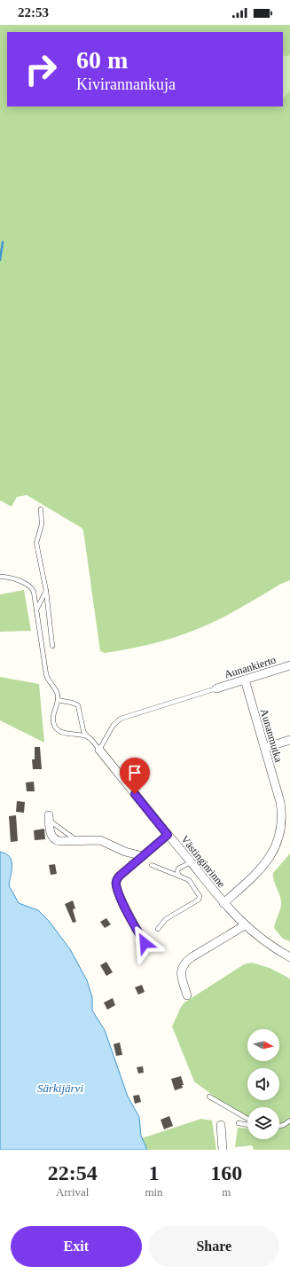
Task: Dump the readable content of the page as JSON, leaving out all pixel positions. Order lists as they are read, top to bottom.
{
  "streets": {
    "street": ["Aunankierto", "Aunanmutka", "Västinginrinne"]
  },
  "crossings": [
    ["Aunankierto", "Aunanmutka"],
    ["Aunanmutka", "Västinginrinne"]
  ],
  "water": ["Särkijärvi"],
  "north": "right",
  "page": {
    "status": "22:53",
    "turn": ["60 m", "Kivirannankuja"],
    "eta": [
      "22:54",
      "Arrival",
      "1",
      "min",
      "160",
      "m"
    ],
    "buttons": ["Exit", "Share"]
  }
}
